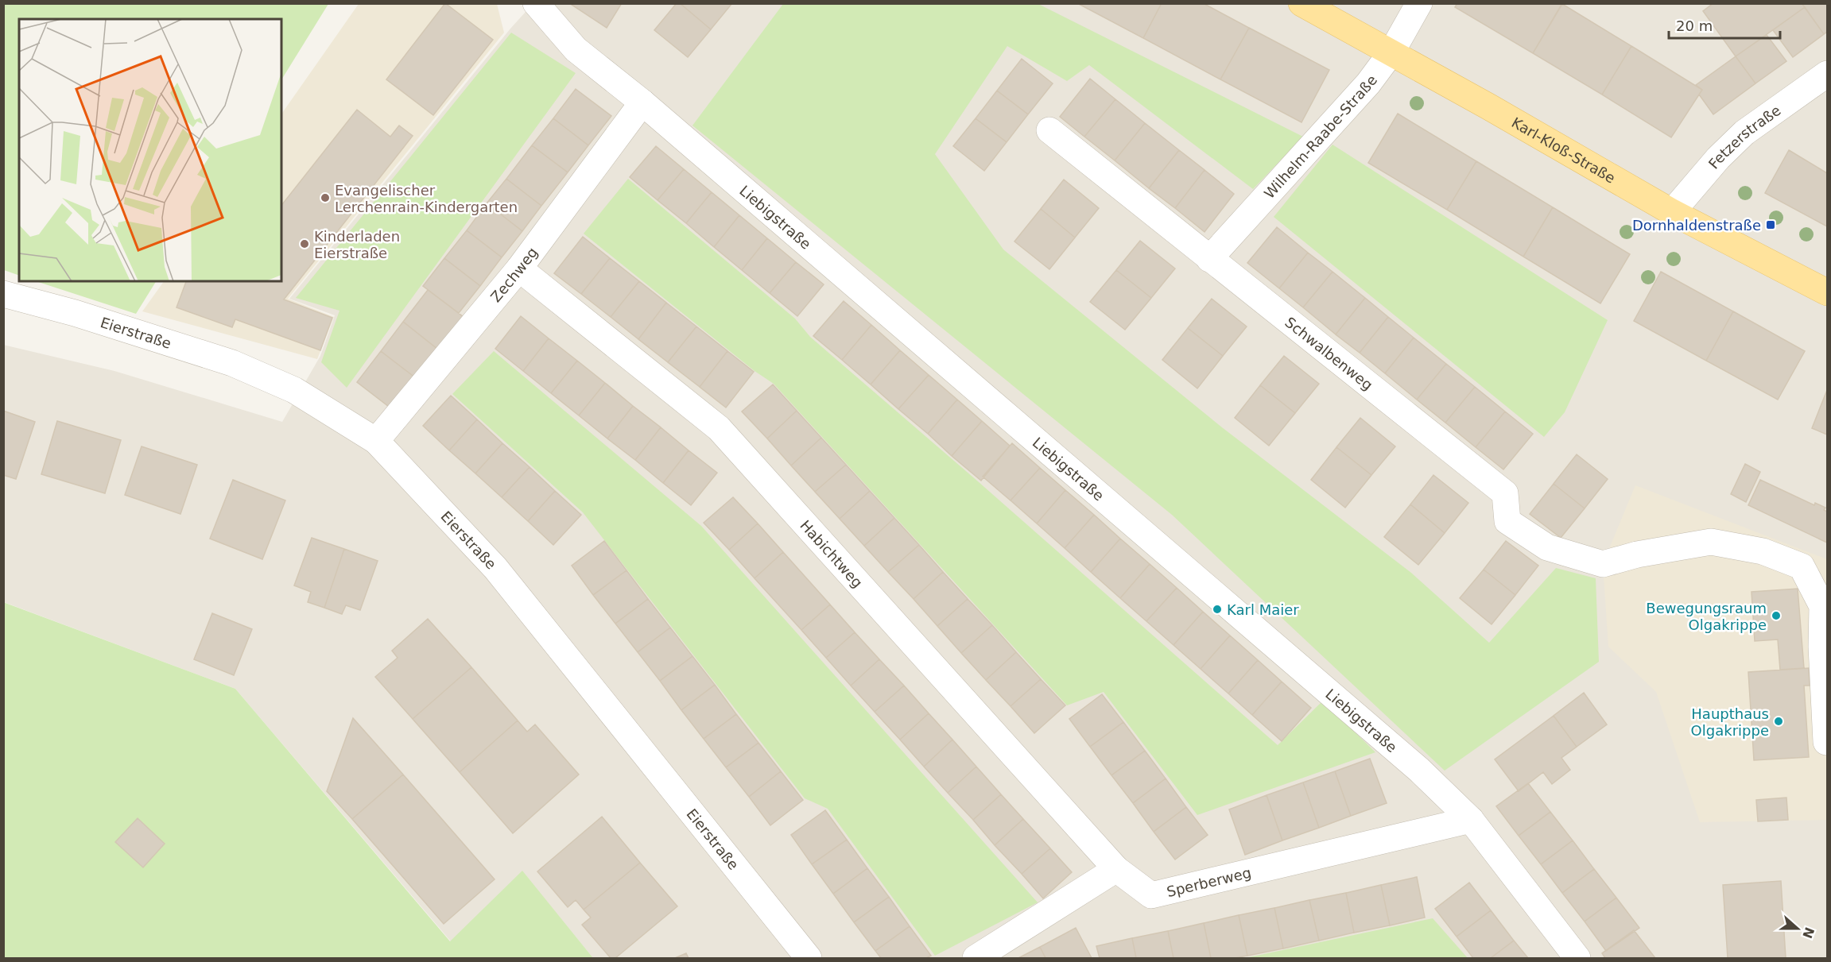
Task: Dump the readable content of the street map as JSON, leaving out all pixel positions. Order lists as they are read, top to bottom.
{
  "streets": {
    "main road": ["Karl-Kloß-Straße"],
    "street": [
      "Wilhelm-Raabe-Straße",
      "Fetzerstraße",
      "Liebigstraße",
      "Zechweg",
      "Eierstraße",
      "Schwalbenweg",
      "Habichtweg",
      "Sperberweg"
    ]
  },
  "crossings": [
    ["Wilhelm-Raabe-Straße", "Karl-Kloß-Straße"],
    ["Wilhelm-Raabe-Straße", "Schwalbenweg"],
    ["Fetzerstraße", "Karl-Kloß-Straße"],
    ["Liebigstraße", "Zechweg"],
    ["Liebigstraße", "Sperberweg"],
    ["Zechweg", "Eierstraße"],
    ["Zechweg", "Habichtweg"],
    ["Habichtweg", "Sperberweg"]
  ],
  "places": {
    "other": [
      "Evangelischer Lerchenrain-Kindergarten",
      "Kinderladen Eierstraße",
      "Karl Maier",
      "Bewegungsraum Olgakrippe",
      "Haupthaus Olgakrippe"
    ],
    "transit": ["Dornhaldenstraße"]
  },
  "scale_bar": "20 m",
  "north": "right"
}
